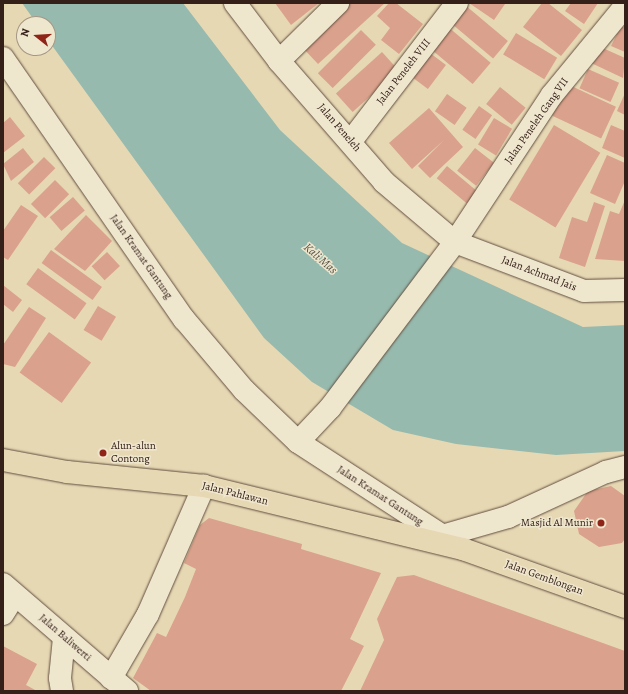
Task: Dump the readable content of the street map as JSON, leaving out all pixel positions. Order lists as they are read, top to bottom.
{
  "streets": {
    "main road": ["Jalan Pahlawan", "Jalan Gemblongan"],
    "street": [
      "Jalan Peneleh VIII",
      "Jalan Peneleh Gang VII",
      "Jalan Peneleh",
      "Jalan Kramat Gantung",
      "Jalan Achmad Jais",
      "Jalan Baliwerti"
    ]
  },
  "crossings": [
    ["Jalan Peneleh VIII", "Jalan Peneleh"],
    ["Jalan Peneleh Gang VII", "Jalan Peneleh"],
    ["Jalan Peneleh Gang VII", "Jalan Achmad Jais"],
    ["Jalan Peneleh", "Jalan Achmad Jais"],
    ["Jalan Kramat Gantung", "Jalan Pahlawan"],
    ["Jalan Kramat Gantung", "Jalan Gemblongan"],
    ["Jalan Pahlawan", "Jalan Gemblongan"]
  ],
  "water": ["Kali Mas"],
  "places": ["Alun-alun Contong", "Masjid Al Munir"],
  "north": "left"
}
